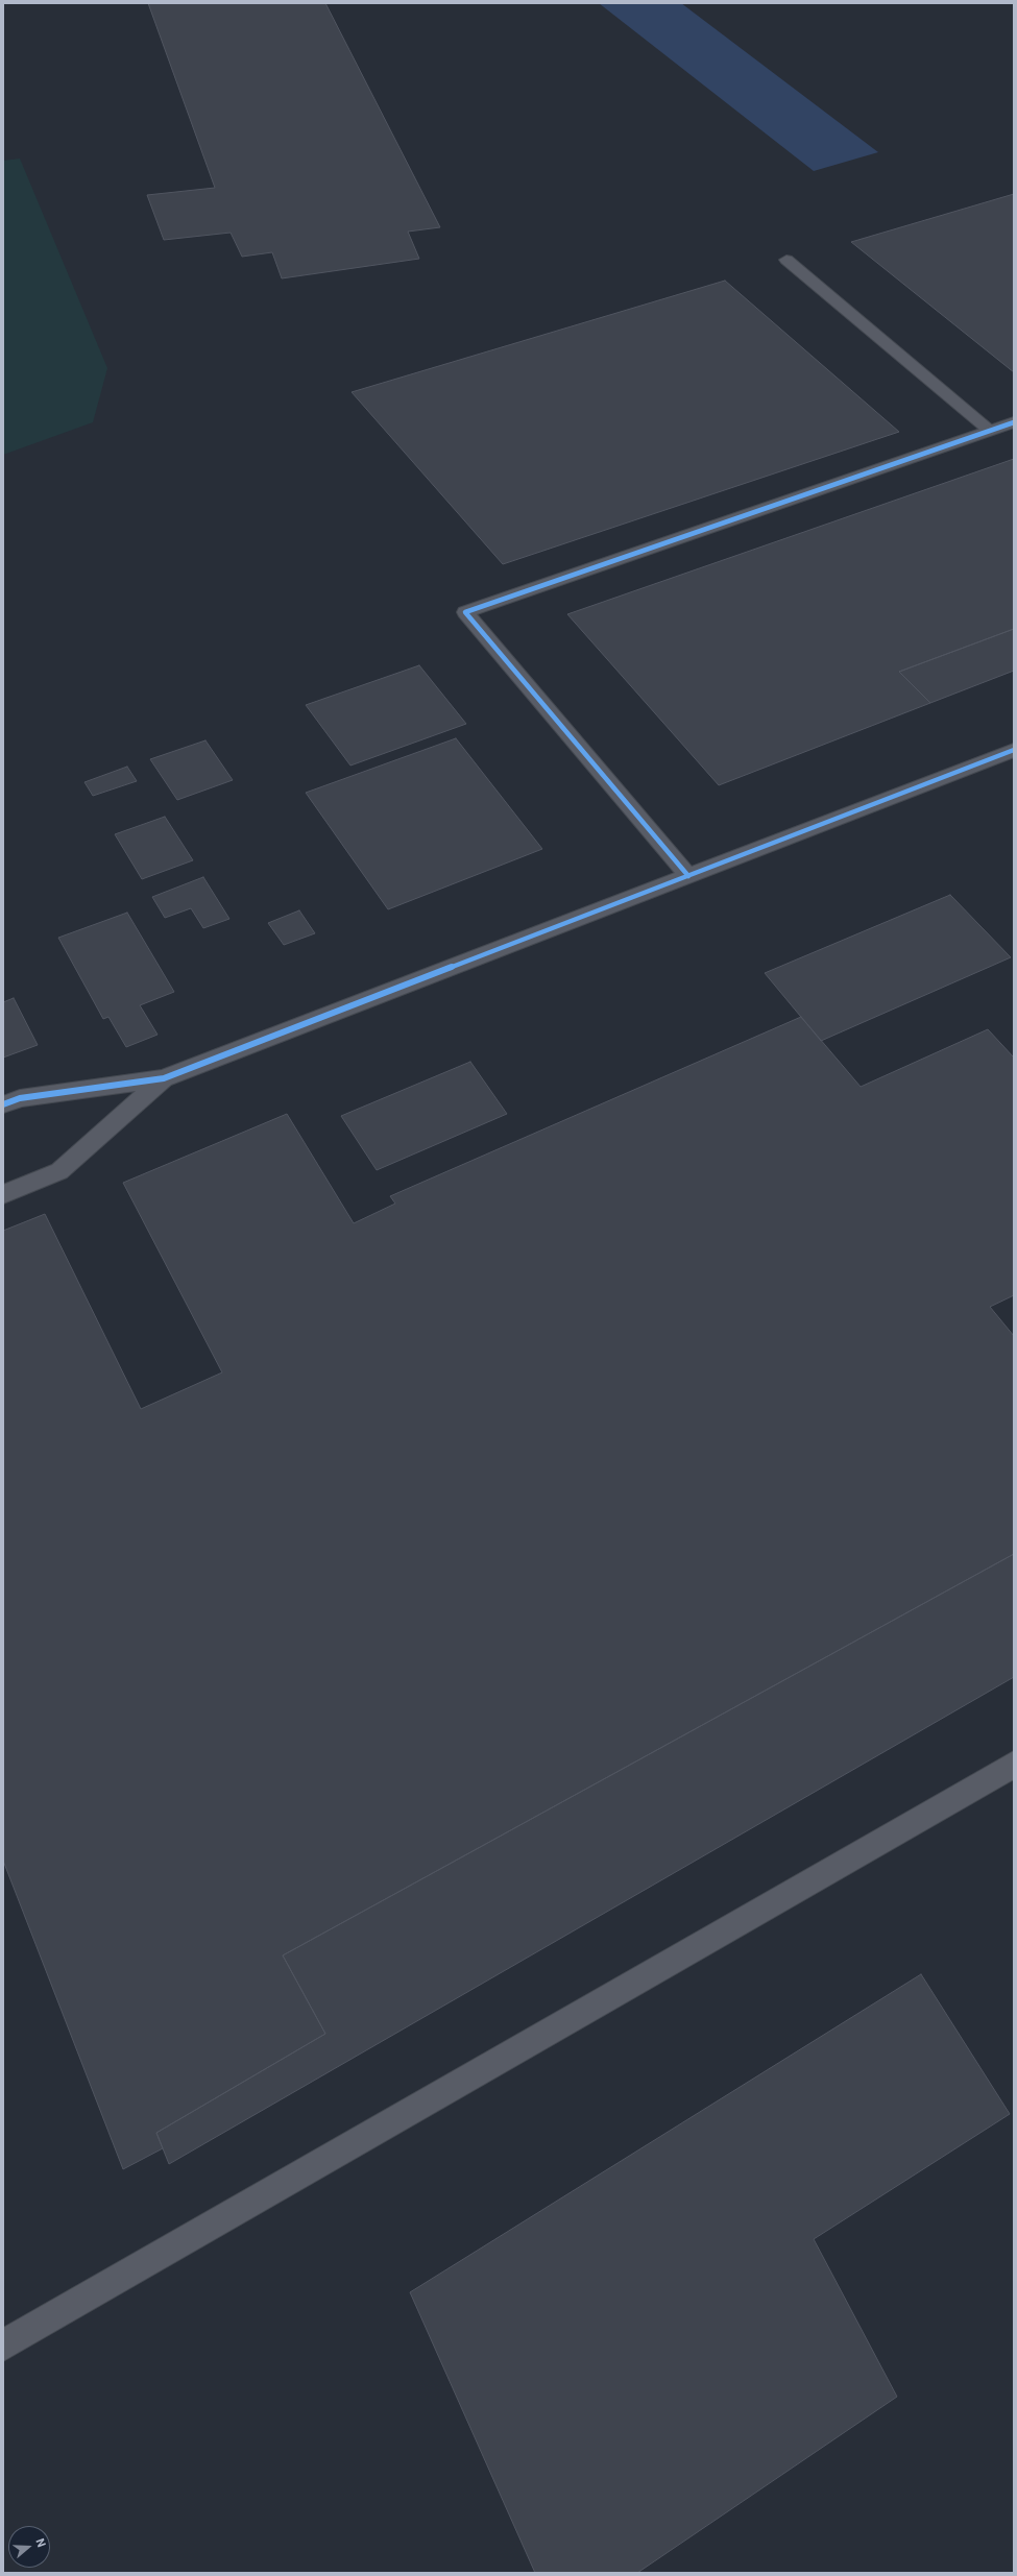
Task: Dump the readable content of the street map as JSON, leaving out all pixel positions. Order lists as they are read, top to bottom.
{
  "north": "right"
}
